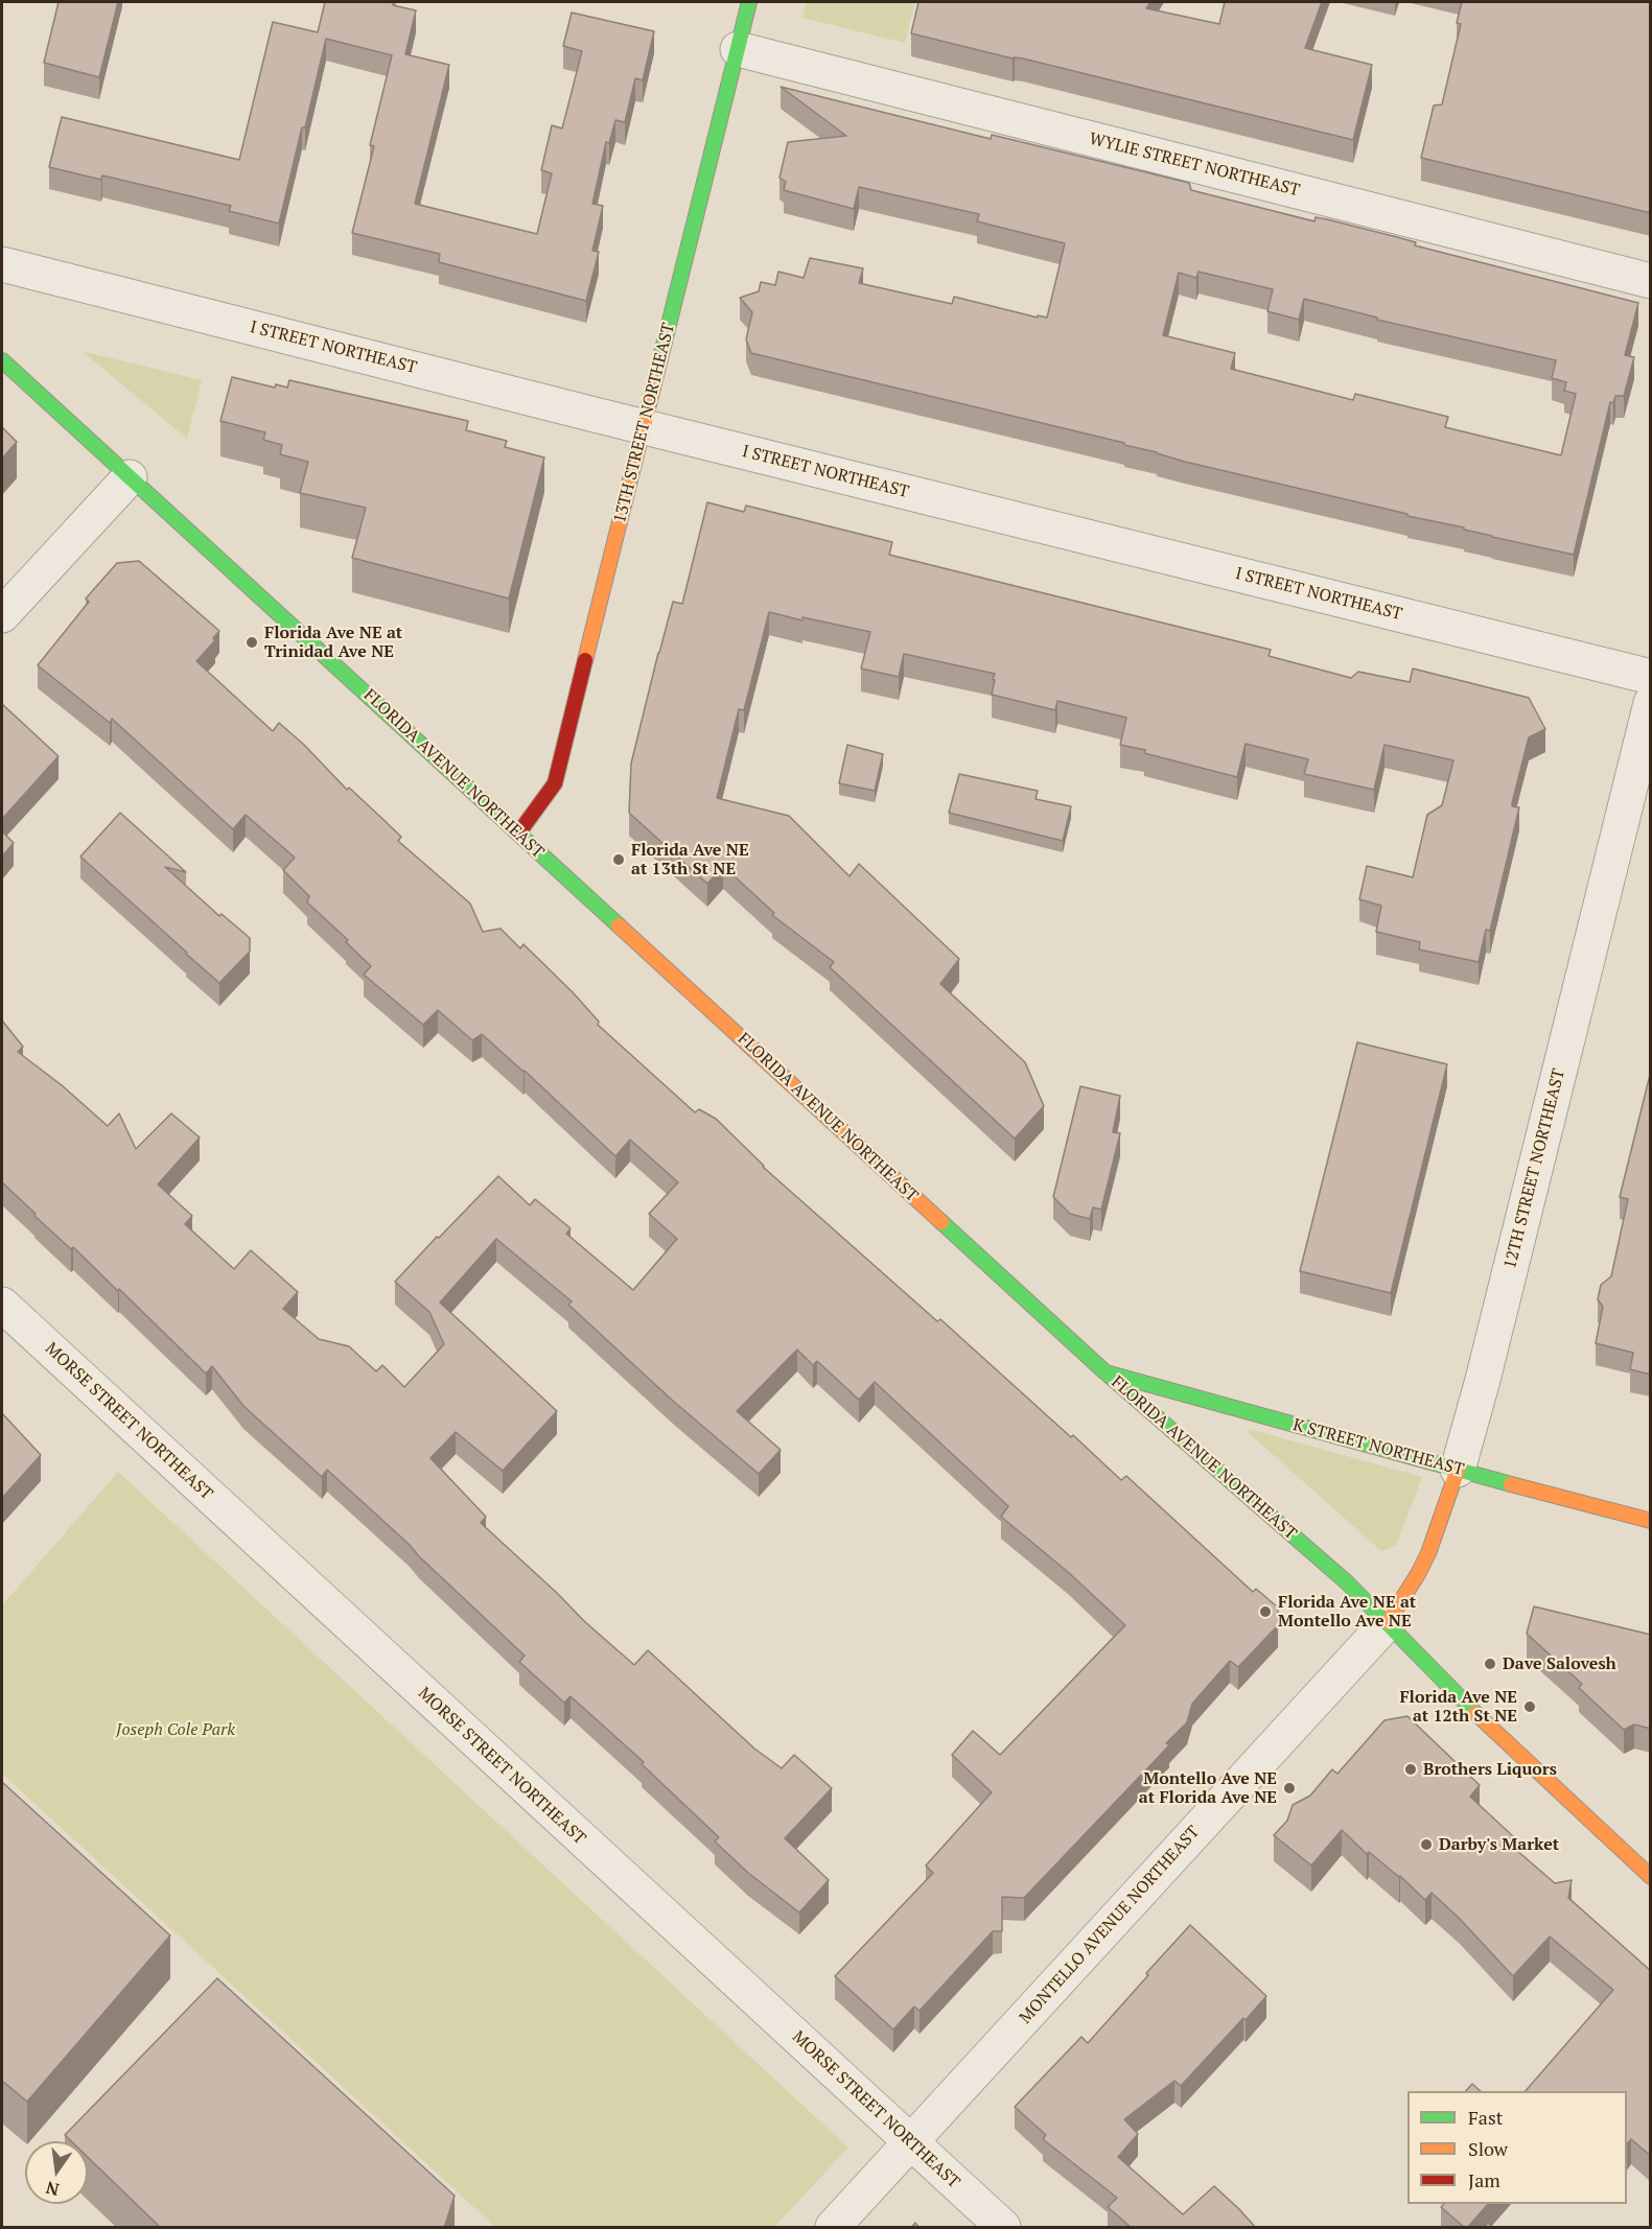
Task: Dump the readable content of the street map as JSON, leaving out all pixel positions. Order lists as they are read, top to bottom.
{
  "streets": {
    "main road": [
      "13TH STREET NORTHEAST",
      "FLORIDA AVENUE NORTHEAST",
      "12TH STREET NORTHEAST",
      "K STREET NORTHEAST"
    ],
    "street": [
      "WYLIE STREET NORTHEAST",
      "I STREET NORTHEAST",
      "MORSE STREET NORTHEAST",
      "MONTELLO AVENUE NORTHEAST"
    ]
  },
  "crossings": [
    ["WYLIE STREET NORTHEAST", "13TH STREET NORTHEAST"],
    ["I STREET NORTHEAST", "13TH STREET NORTHEAST"],
    ["13TH STREET NORTHEAST", "FLORIDA AVENUE NORTHEAST"],
    ["FLORIDA AVENUE NORTHEAST", "12TH STREET NORTHEAST"],
    ["FLORIDA AVENUE NORTHEAST", "K STREET NORTHEAST"],
    ["FLORIDA AVENUE NORTHEAST", "MONTELLO AVENUE NORTHEAST"],
    ["12TH STREET NORTHEAST", "K STREET NORTHEAST"],
    ["12TH STREET NORTHEAST", "MONTELLO AVENUE NORTHEAST"],
    ["MORSE STREET NORTHEAST", "MONTELLO AVENUE NORTHEAST"]
  ],
  "parks": ["Joseph Cole Park"],
  "places": [
    "Florida Ave NE at Trinidad Ave NE",
    "Florida Ave NE at 13th St NE",
    "Florida Ave NE at Montello Ave NE",
    "Dave Salovesh",
    "Florida Ave NE at 12th St NE",
    "Brothers Liquors",
    "Montello Ave NE at Florida Ave NE",
    "Darby's Market"
  ],
  "legend": ["Fast", "Slow", "Jam"],
  "north": "bottom"
}
